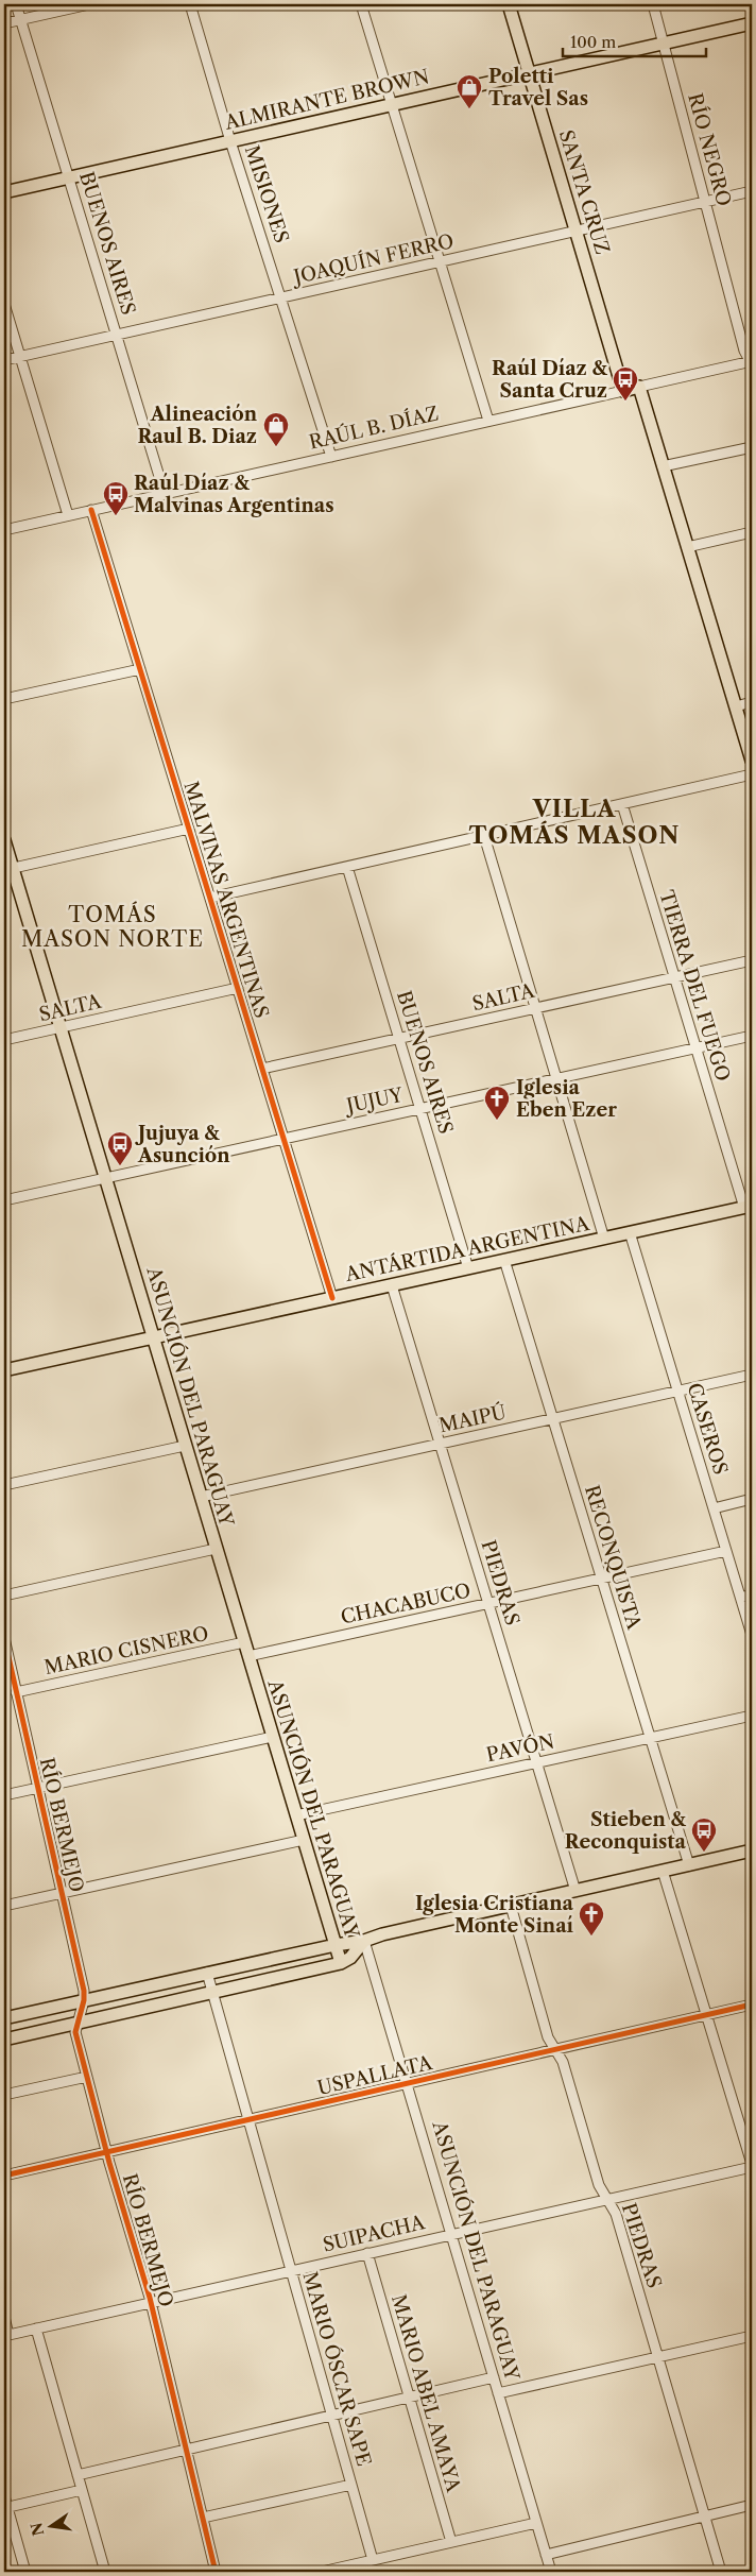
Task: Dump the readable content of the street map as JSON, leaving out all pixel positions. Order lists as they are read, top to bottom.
{
  "streets": {
    "main road": [
      "ALMIRANTE BROWN",
      "SANTA CRUZ",
      "RAÚL B. DÍAZ",
      "ANTÁRTIDA ARGENTINA",
      "ASUNCIÓN DEL PARAGUAY"
    ],
    "street": [
      "RÍO NEGRO",
      "MISIONES",
      "BUENOS AIRES",
      "JOAQUÍN FERRO",
      "MALVINAS ARGENTINAS",
      "TIERRA DEL FUEGO",
      "SALTA",
      "JUJUY",
      "MAIPÚ",
      "CASEROS",
      "RECONQUISTA",
      "PIEDRAS",
      "CHACABUCO",
      "MARIO CISNERO",
      "PAVÓN",
      "RÍO BERMEJO",
      "USPALLATA",
      "SUIPACHA",
      "MARIO ÓSCAR SAPE",
      "MARIO ABEL AMAYA"
    ]
  },
  "crossings": [
    ["ALMIRANTE BROWN", "RÍO NEGRO"],
    ["ALMIRANTE BROWN", "SANTA CRUZ"],
    ["ALMIRANTE BROWN", "MISIONES"],
    ["ALMIRANTE BROWN", "BUENOS AIRES"],
    ["RÍO NEGRO", "JOAQUÍN FERRO"],
    ["RÍO NEGRO", "RAÚL B. DÍAZ"],
    ["SANTA CRUZ", "JOAQUÍN FERRO"],
    ["SANTA CRUZ", "RAÚL B. DÍAZ"],
    ["MISIONES", "JOAQUÍN FERRO"],
    ["MISIONES", "RAÚL B. DÍAZ"],
    ["BUENOS AIRES", "JOAQUÍN FERRO"],
    ["BUENOS AIRES", "RAÚL B. DÍAZ"],
    ["BUENOS AIRES", "SALTA"],
    ["BUENOS AIRES", "JUJUY"],
    ["BUENOS AIRES", "ANTÁRTIDA ARGENTINA"],
    ["RAÚL B. DÍAZ", "MALVINAS ARGENTINAS"],
    ["MALVINAS ARGENTINAS", "SALTA"],
    ["MALVINAS ARGENTINAS", "JUJUY"],
    ["MALVINAS ARGENTINAS", "ANTÁRTIDA ARGENTINA"],
    ["TIERRA DEL FUEGO", "SALTA"],
    ["TIERRA DEL FUEGO", "JUJUY"],
    ["TIERRA DEL FUEGO", "ANTÁRTIDA ARGENTINA"],
    ["SALTA", "ASUNCIÓN DEL PARAGUAY"],
    ["JUJUY", "ASUNCIÓN DEL PARAGUAY"],
    ["ANTÁRTIDA ARGENTINA", "ASUNCIÓN DEL PARAGUAY"],
    ["ANTÁRTIDA ARGENTINA", "CASEROS"],
    ["ANTÁRTIDA ARGENTINA", "RECONQUISTA"],
    ["ANTÁRTIDA ARGENTINA", "PIEDRAS"],
    ["ASUNCIÓN DEL PARAGUAY", "MAIPÚ"],
    ["ASUNCIÓN DEL PARAGUAY", "CHACABUCO"],
    ["ASUNCIÓN DEL PARAGUAY", "MARIO CISNERO"],
    ["ASUNCIÓN DEL PARAGUAY", "PAVÓN"],
    ["ASUNCIÓN DEL PARAGUAY", "USPALLATA"],
    ["ASUNCIÓN DEL PARAGUAY", "SUIPACHA"],
    ["MAIPÚ", "CASEROS"],
    ["MAIPÚ", "RECONQUISTA"],
    ["MAIPÚ", "PIEDRAS"],
    ["CASEROS", "CHACABUCO"],
    ["RECONQUISTA", "CHACABUCO"],
    ["RECONQUISTA", "PAVÓN"],
    ["PIEDRAS", "CHACABUCO"],
    ["PIEDRAS", "PAVÓN"],
    ["PIEDRAS", "USPALLATA"],
    ["PIEDRAS", "SUIPACHA"],
    ["MARIO CISNERO", "RÍO BERMEJO"],
    ["RÍO BERMEJO", "USPALLATA"],
    ["RÍO BERMEJO", "SUIPACHA"],
    ["USPALLATA", "MARIO ÓSCAR SAPE"],
    ["SUIPACHA", "MARIO ÓSCAR SAPE"],
    ["SUIPACHA", "MARIO ABEL AMAYA"]
  ],
  "districts": ["VILLA TOMÁS MASON", "TOMÁS MASON NORTE"],
  "places": {
    "shop": ["Poletti Travel Sas", "Alineación Raul B. Diaz"],
    "bus stop": [
      "Raúl Díaz & Santa Cruz",
      "Raúl Díaz & Malvinas Argentinas",
      "Jujuya & Asunción",
      "Stieben & Reconquista"
    ],
    "church": ["Iglesia Eben Ezer", "Iglesia Cristiana Monte Sinaí"]
  },
  "scale_bar": "100 m",
  "north": "left"
}
